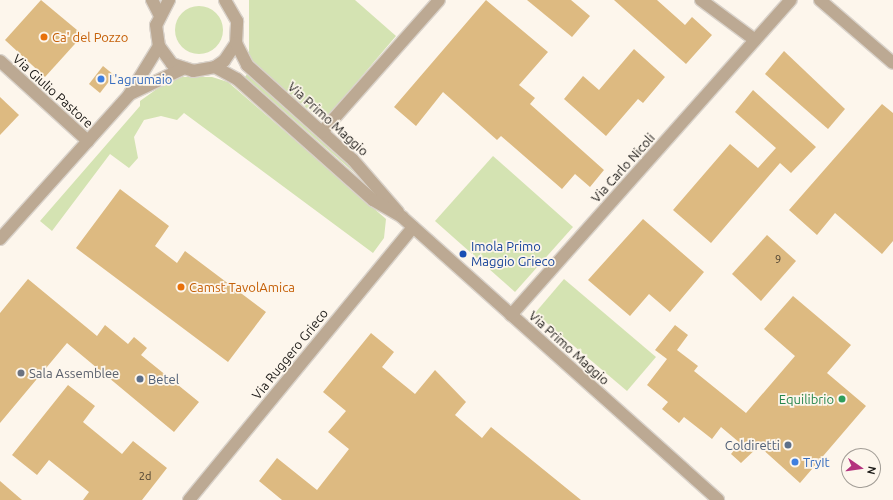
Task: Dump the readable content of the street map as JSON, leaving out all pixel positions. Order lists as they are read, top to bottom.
{
  "streets": {
    "street": [
      "Via Giulio Pastore",
      "Via Primo Maggio",
      "Via Carlo Nicoli",
      "Via Ruggero Grieco"
    ]
  },
  "crossings": [
    ["Via Primo Maggio", "Via Carlo Nicoli"],
    ["Via Primo Maggio", "Via Ruggero Grieco"]
  ],
  "places": [
    "Ca' del Pozzo",
    "L'agrumaio",
    "Imola Primo Maggio Grieco",
    "Camst TavolAmica",
    "Sala Assemblee",
    "Betel",
    "Equilibrio",
    "Coldiretti",
    "TryIt"
  ],
  "house_numbers": ["9", "2d"],
  "north": "right"
}
